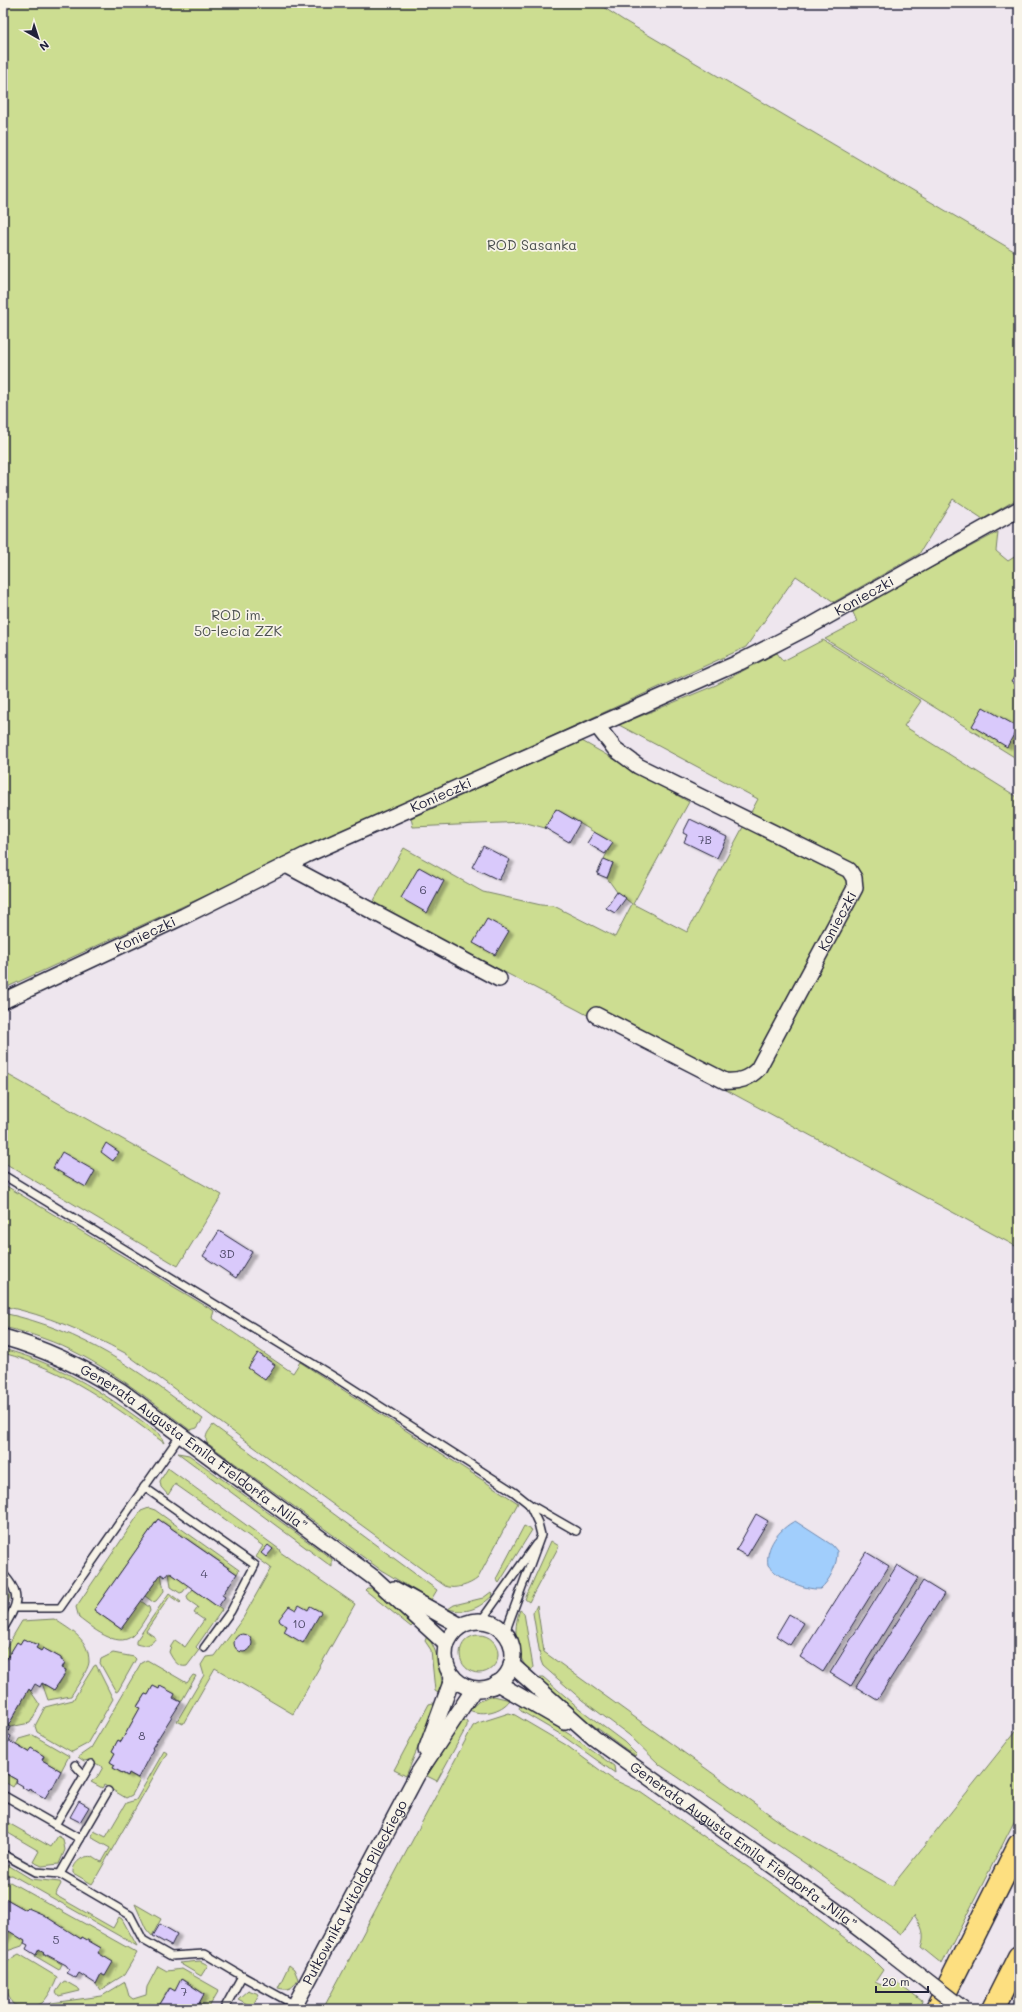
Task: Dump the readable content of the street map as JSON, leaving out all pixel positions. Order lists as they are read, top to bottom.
{
  "streets": {
    "street": ["Konieczki", "Generała Augusta Emila Fieldorfa „Nila”", "Pułkownika Witolda Pileckiego"]
  },
  "crossings": [
    ["Generała Augusta Emila Fieldorfa „Nila”", "Pułkownika Witolda Pileckiego"]
  ],
  "parks": ["ROD Sasanka", "ROD im. 50-lecia ZZK"],
  "house_numbers": [
    "7B",
    "6",
    "3D",
    "4",
    "10",
    "8",
    "5",
    "7"
  ],
  "scale_bar": "20 m",
  "north": "bottom right"
}
